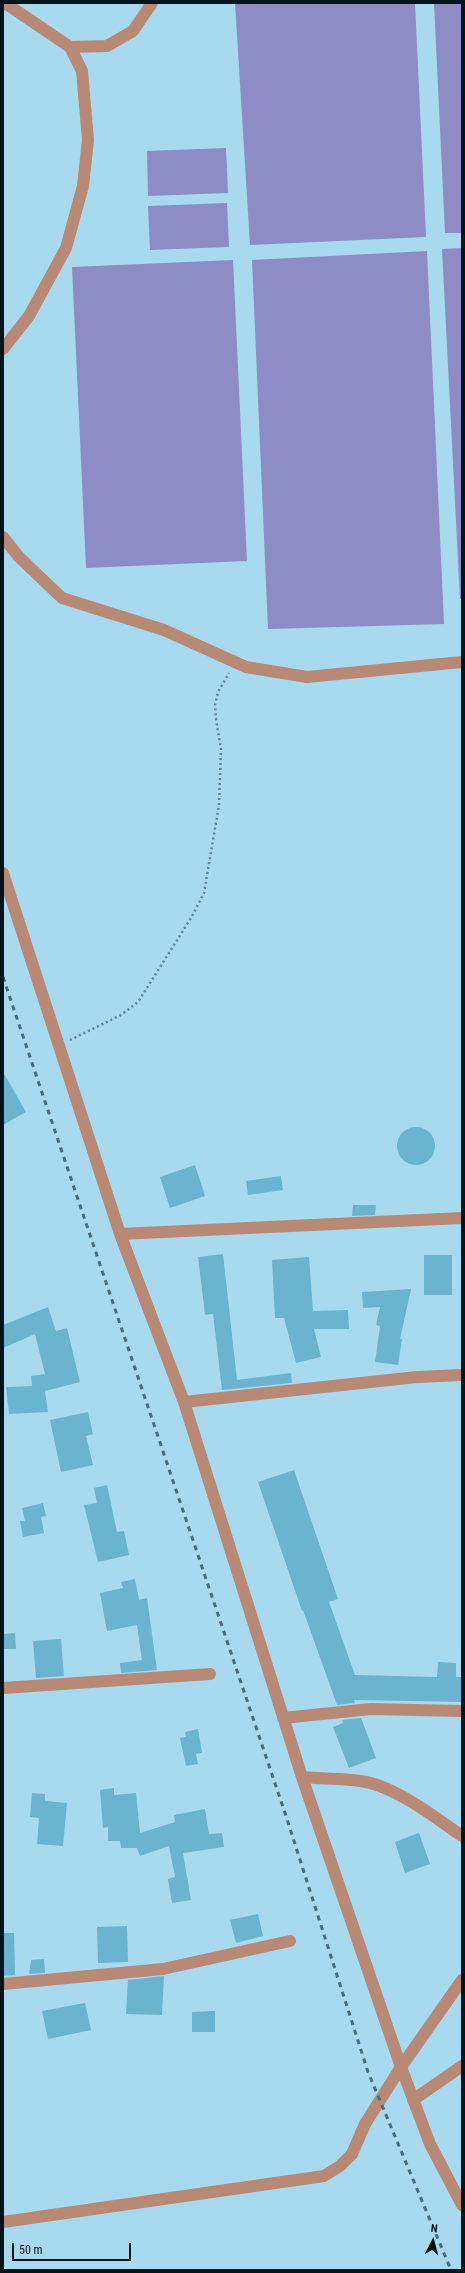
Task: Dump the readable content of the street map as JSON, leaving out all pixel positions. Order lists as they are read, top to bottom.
{
  "scale_bar": "50 m",
  "north": "top"
}
